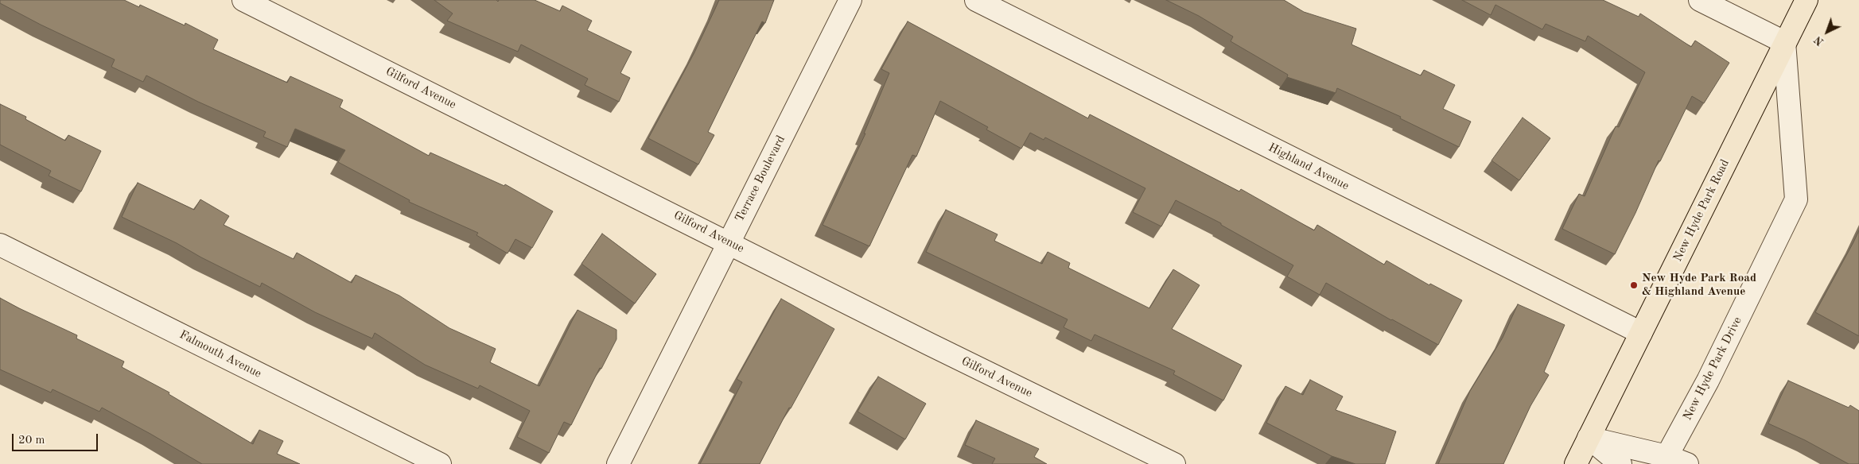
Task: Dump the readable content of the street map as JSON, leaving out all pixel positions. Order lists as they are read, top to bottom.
{
  "streets": {
    "main road": ["New Hyde Park Road"],
    "street": [
      "Gilford Avenue",
      "Highland Avenue",
      "Terrace Boulevard",
      "Falmouth Avenue",
      "New Hyde Park Drive"
    ]
  },
  "crossings": [
    ["Gilford Avenue", "Terrace Boulevard"],
    ["Highland Avenue", "New Hyde Park Road"],
    ["New Hyde Park Road", "New Hyde Park Drive"]
  ],
  "places": ["New Hyde Park Road & Highland Avenue"],
  "scale_bar": "20 m",
  "north": "bottom left"
}
